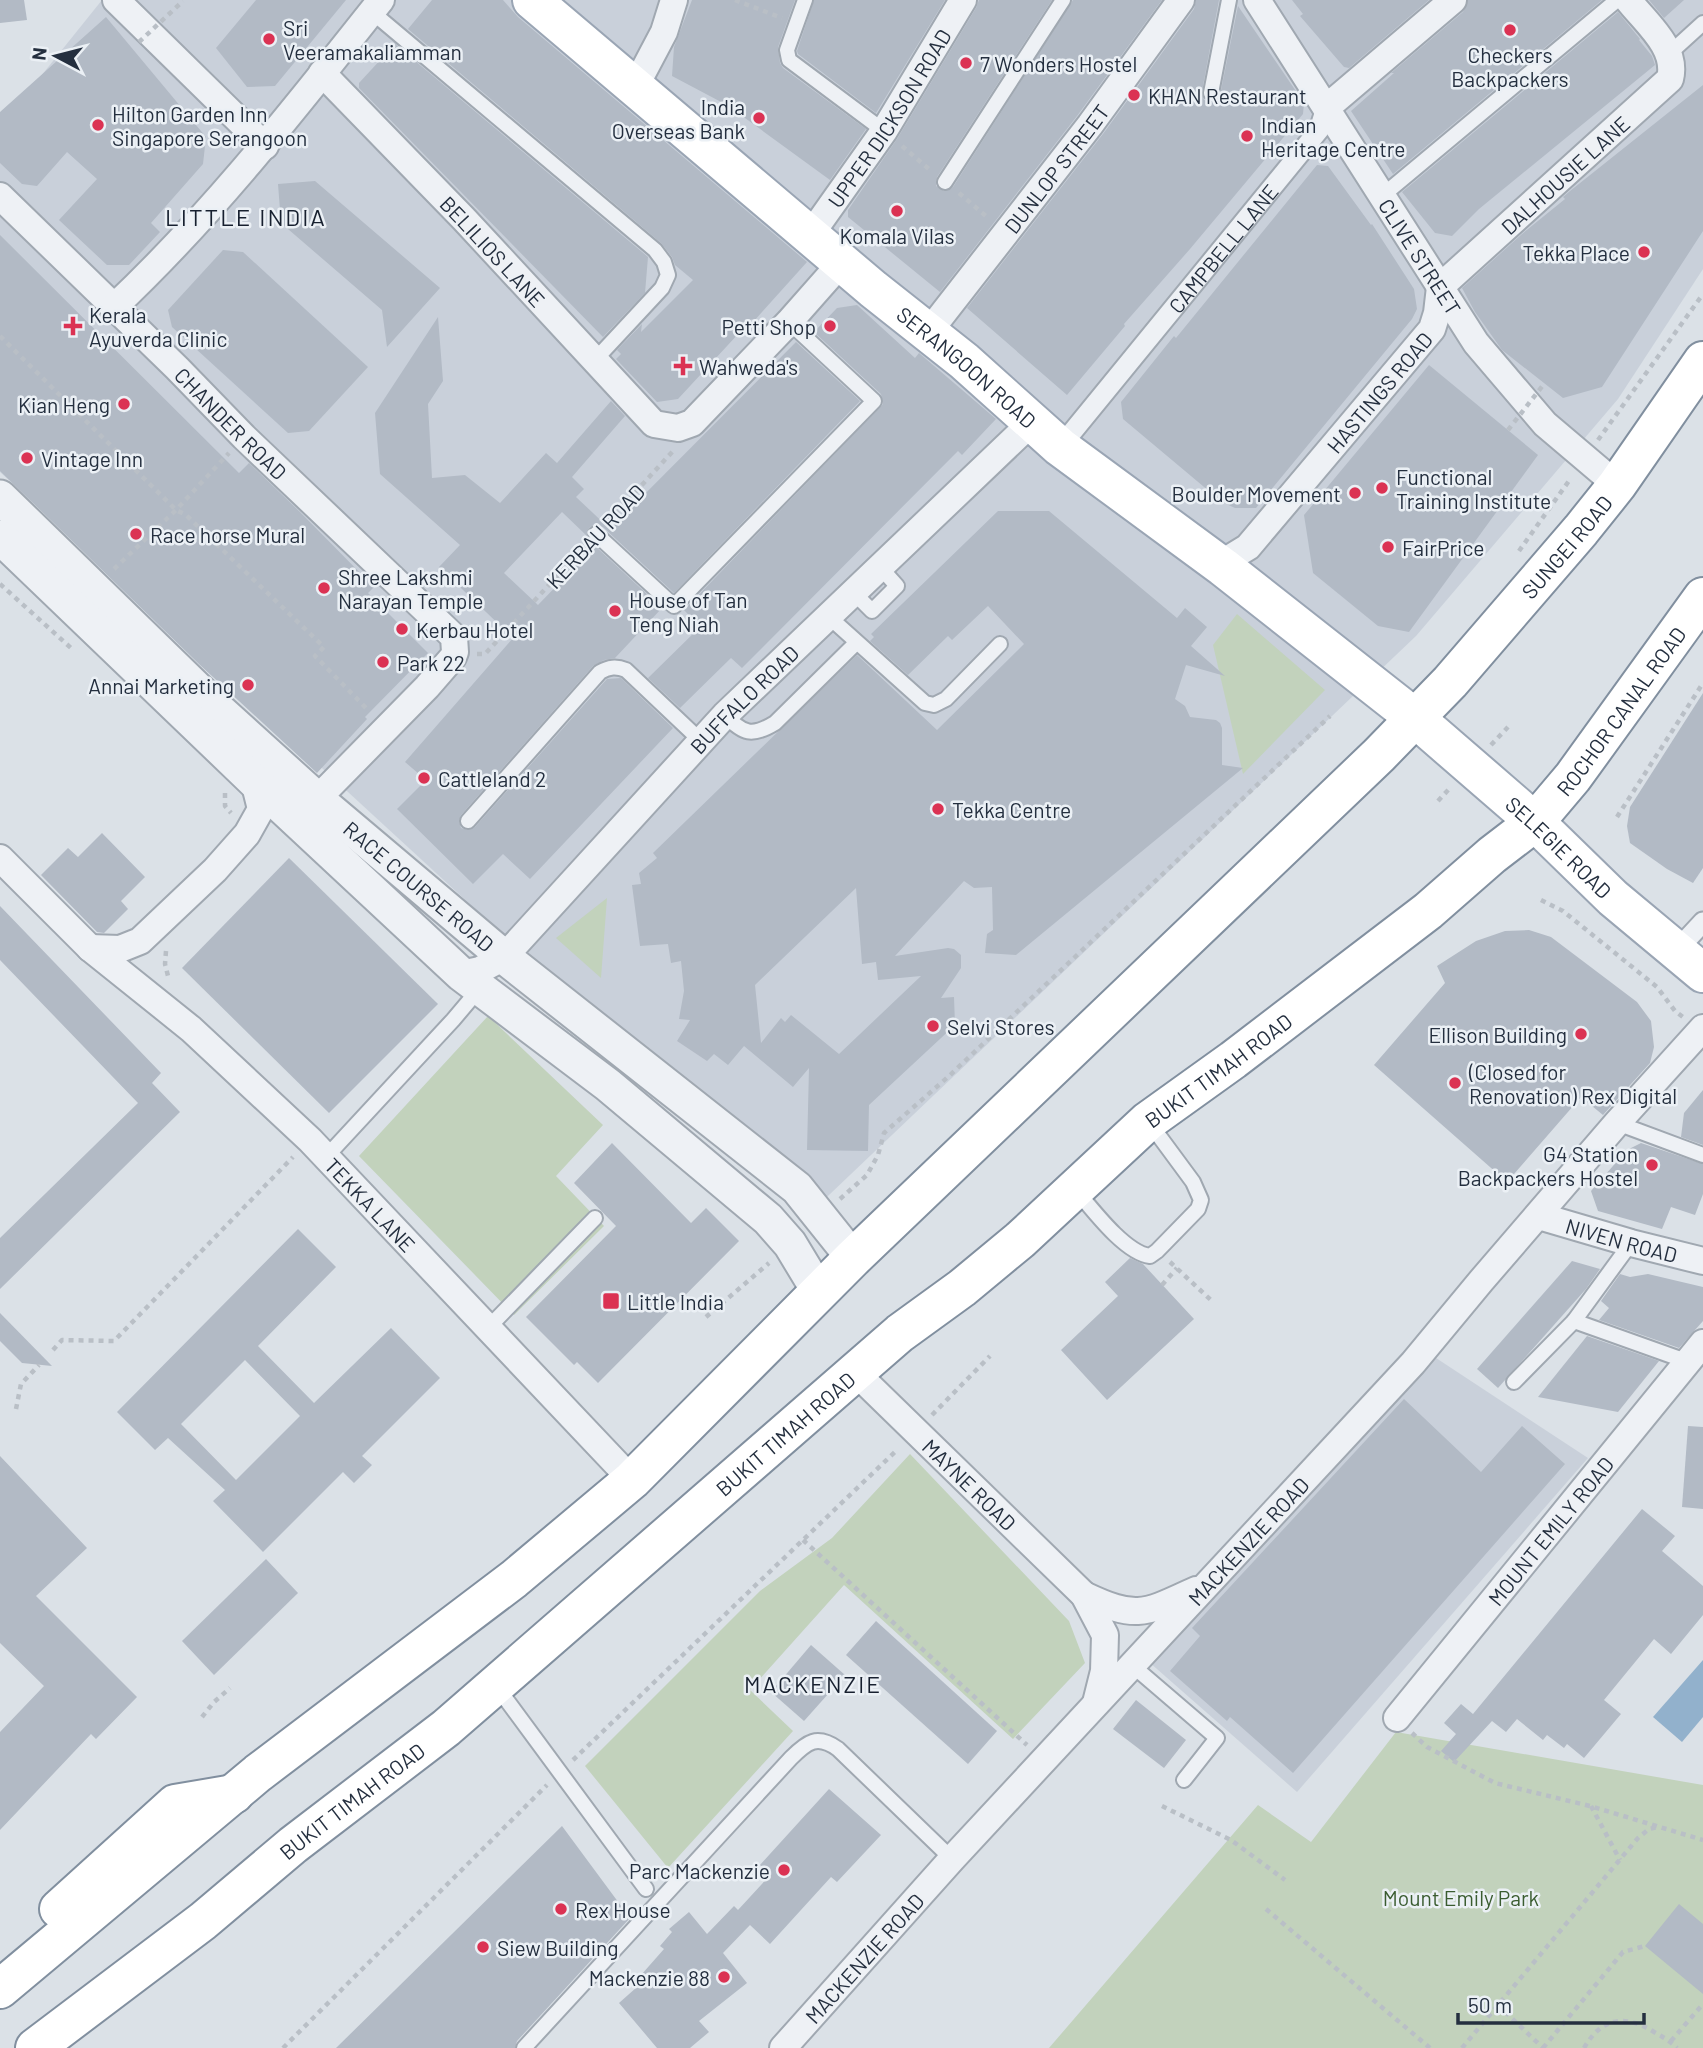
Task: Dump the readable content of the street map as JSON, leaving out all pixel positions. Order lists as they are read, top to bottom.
{
  "streets": {
    "main road": [
      "SERANGOON ROAD",
      "SUNGEI ROAD",
      "ROCHOR CANAL ROAD",
      "SELEGIE ROAD",
      "BUKIT TIMAH ROAD"
    ],
    "street": [
      "UPPER DICKSON ROAD",
      "DUNLOP STREET",
      "DALHOUSIE LANE",
      "CAMPBELL LANE",
      "BELILIOS LANE",
      "CLIVE STREET",
      "HASTINGS ROAD",
      "CHANDER ROAD",
      "BUFFALO ROAD",
      "RACE COURSE ROAD",
      "TEKKA LANE",
      "NIVEN ROAD",
      "MAYNE ROAD",
      "MOUNT EMILY ROAD",
      "MACKENZIE ROAD"
    ],
    "path": ["KERBAU ROAD"]
  },
  "crossings": [
    ["UPPER DICKSON ROAD", "SERANGOON ROAD"],
    ["DUNLOP STREET", "SERANGOON ROAD"],
    ["DALHOUSIE LANE", "CLIVE STREET"],
    ["DALHOUSIE LANE", "HASTINGS ROAD"],
    ["CAMPBELL LANE", "CLIVE STREET"],
    ["CAMPBELL LANE", "SERANGOON ROAD"],
    ["BELILIOS LANE", "KERBAU ROAD"],
    ["CLIVE STREET", "HASTINGS ROAD"],
    ["CLIVE STREET", "SUNGEI ROAD"],
    ["SERANGOON ROAD", "HASTINGS ROAD"],
    ["SERANGOON ROAD", "SUNGEI ROAD"],
    ["SERANGOON ROAD", "BUFFALO ROAD"],
    ["SERANGOON ROAD", "SELEGIE ROAD"],
    ["CHANDER ROAD", "KERBAU ROAD"],
    ["SUNGEI ROAD", "SELEGIE ROAD"],
    ["BUFFALO ROAD", "RACE COURSE ROAD"],
    ["ROCHOR CANAL ROAD", "SELEGIE ROAD"],
    ["ROCHOR CANAL ROAD", "BUKIT TIMAH ROAD"],
    ["SELEGIE ROAD", "BUKIT TIMAH ROAD"],
    ["BUKIT TIMAH ROAD", "MAYNE ROAD"],
    ["NIVEN ROAD", "MACKENZIE ROAD"],
    ["MAYNE ROAD", "MACKENZIE ROAD"]
  ],
  "districts": ["LITTLE INDIA", "MACKENZIE"],
  "parks": ["Mount Emily Park"],
  "places": {
    "other": [
      "Checkers Backpackers",
      "Sri Veeramakaliamman",
      "7 Wonders Hostel",
      "KHAN Restaurant",
      "India Overseas Bank",
      "Hilton Garden Inn Singapore Serangoon",
      "Indian Heritage Centre",
      "Komala Vilas",
      "Tekka Place",
      "Petti Shop",
      "Kian Heng",
      "Vintage Inn",
      "Functional Training Institute",
      "Boulder Movement",
      "Race horse Mural",
      "FairPrice",
      "Shree Lakshmi Narayan Temple",
      "House of Tan Teng Niah",
      "Kerbau Hotel",
      "Park 22",
      "Annai Marketing",
      "Cattleland 2",
      "Tekka Centre",
      "Selvi Stores",
      "Ellison Building",
      "(Closed for Renovation) Rex Digital",
      "G4 Station Backpackers Hostel",
      "Parc Mackenzie",
      "Rex House",
      "Siew Building",
      "Mackenzie 88"
    ],
    "health": ["Kerala Ayuverda Clinic", "Wahweda's"],
    "transit": ["Little India"]
  },
  "scale_bar": "50 m",
  "north": "left"
}
